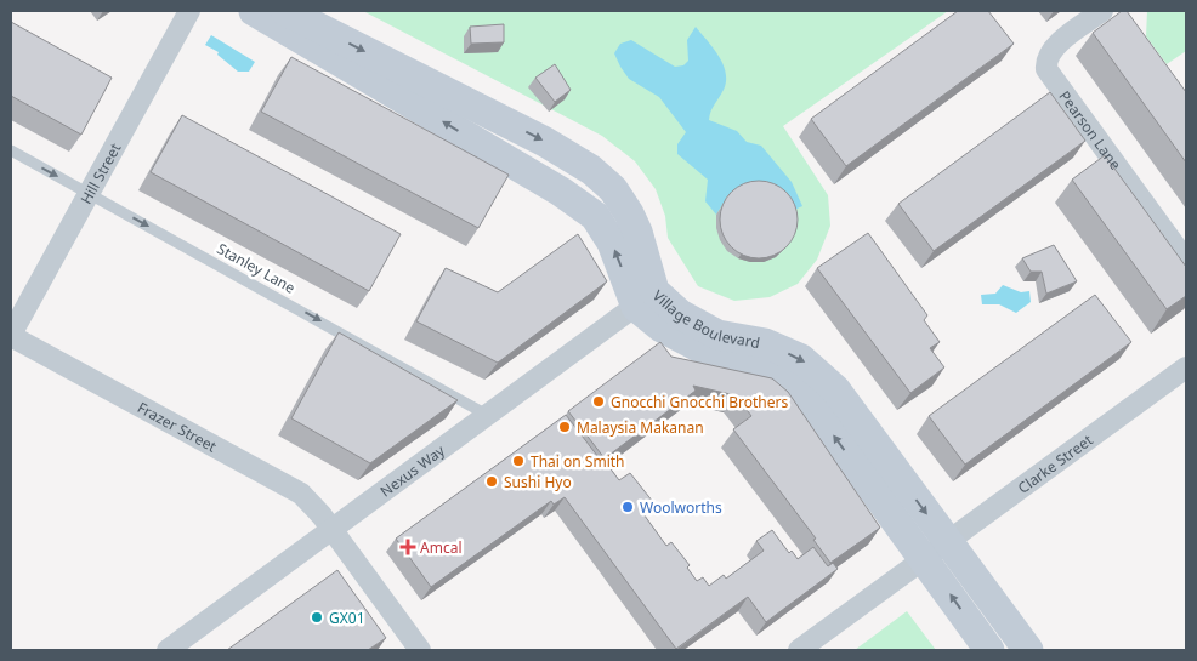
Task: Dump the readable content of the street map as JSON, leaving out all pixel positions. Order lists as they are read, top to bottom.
{
  "streets": {
    "street": [
      "Pearson Lane",
      "Hill Street",
      "Village Boulevard",
      "Frazer Street",
      "Clarke Street",
      "Nexus Way"
    ],
    "lane": ["Stanley Lane"]
  },
  "crossings": [
    ["Hill Street", "Stanley Lane"],
    ["Hill Street", "Frazer Street"],
    ["Stanley Lane", "Nexus Way"],
    ["Village Boulevard", "Clarke Street"],
    ["Village Boulevard", "Nexus Way"],
    ["Frazer Street", "Nexus Way"]
  ],
  "one_way": ["Stanley Lane"],
  "places": {
    "other": [
      "Gnocchi Gnocchi Brothers",
      "Malaysia Makanan",
      "Thai on Smith",
      "Sushi Hyo",
      "Woolworths",
      "GX01"
    ],
    "health": ["Amcal"]
  }
}
